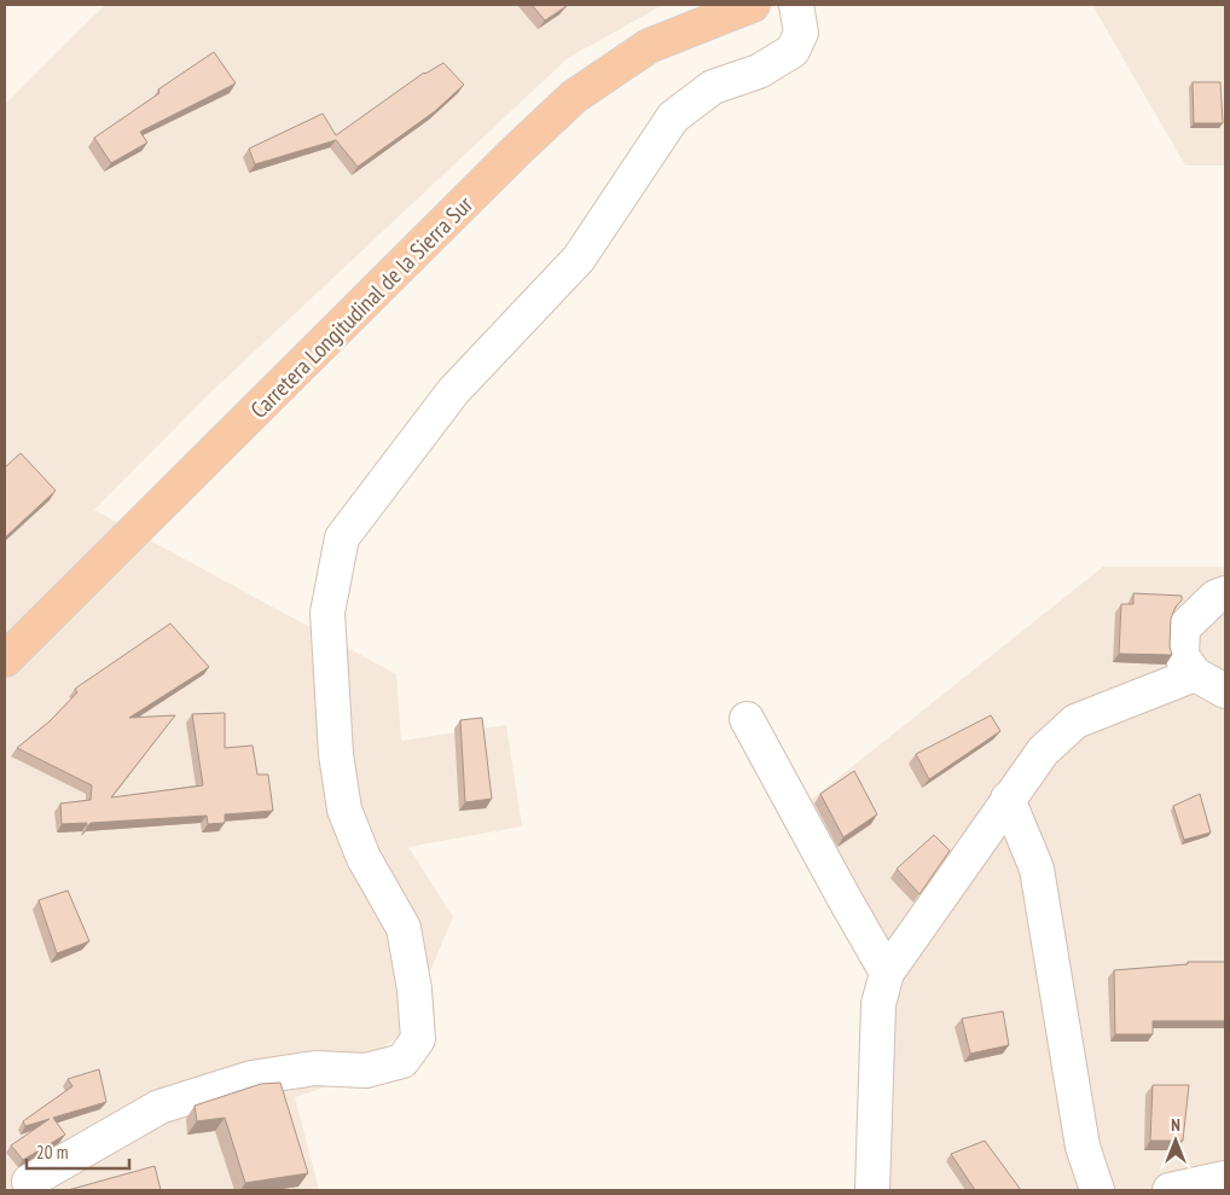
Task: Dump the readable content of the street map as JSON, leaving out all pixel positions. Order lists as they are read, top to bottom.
{
  "streets": {
    "highway": ["Carretera Longitudinal de la Sierra Sur"]
  },
  "scale_bar": "20 m",
  "north": "top"
}
